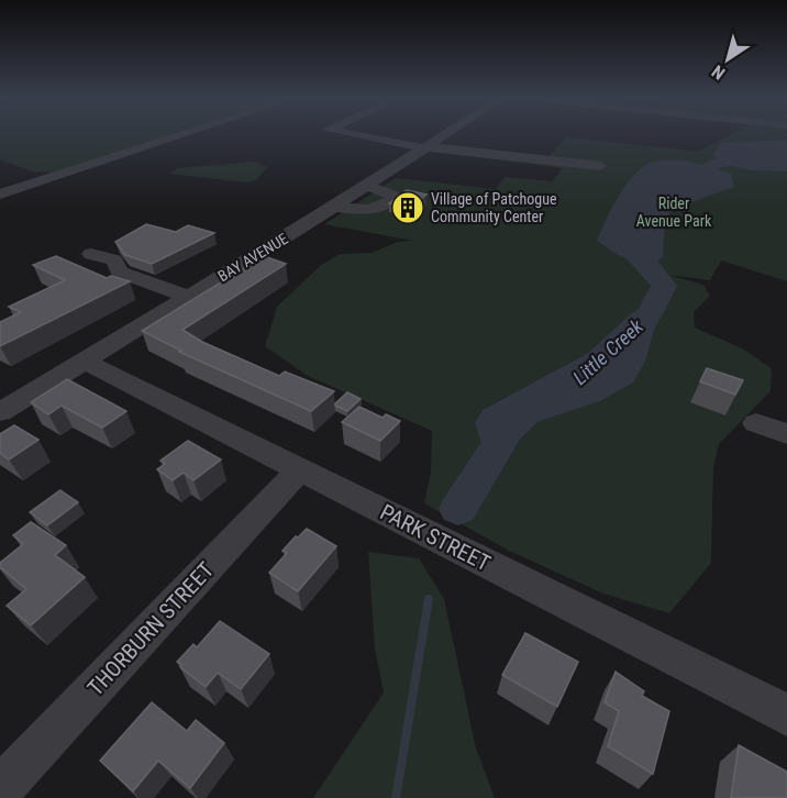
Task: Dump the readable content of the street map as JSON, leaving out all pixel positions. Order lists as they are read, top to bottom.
{
  "streets": {
    "street": ["BAY AVENUE", "PARK STREET", "THORBURN STREET"]
  },
  "crossings": [
    ["BAY AVENUE", "PARK STREET"],
    ["PARK STREET", "THORBURN STREET"]
  ],
  "water": ["Little Creek"],
  "parks": ["Rider Avenue Park"],
  "places": {
    "building": ["Village of Patchogue Community Center"]
  },
  "north": "bottom left"
}
